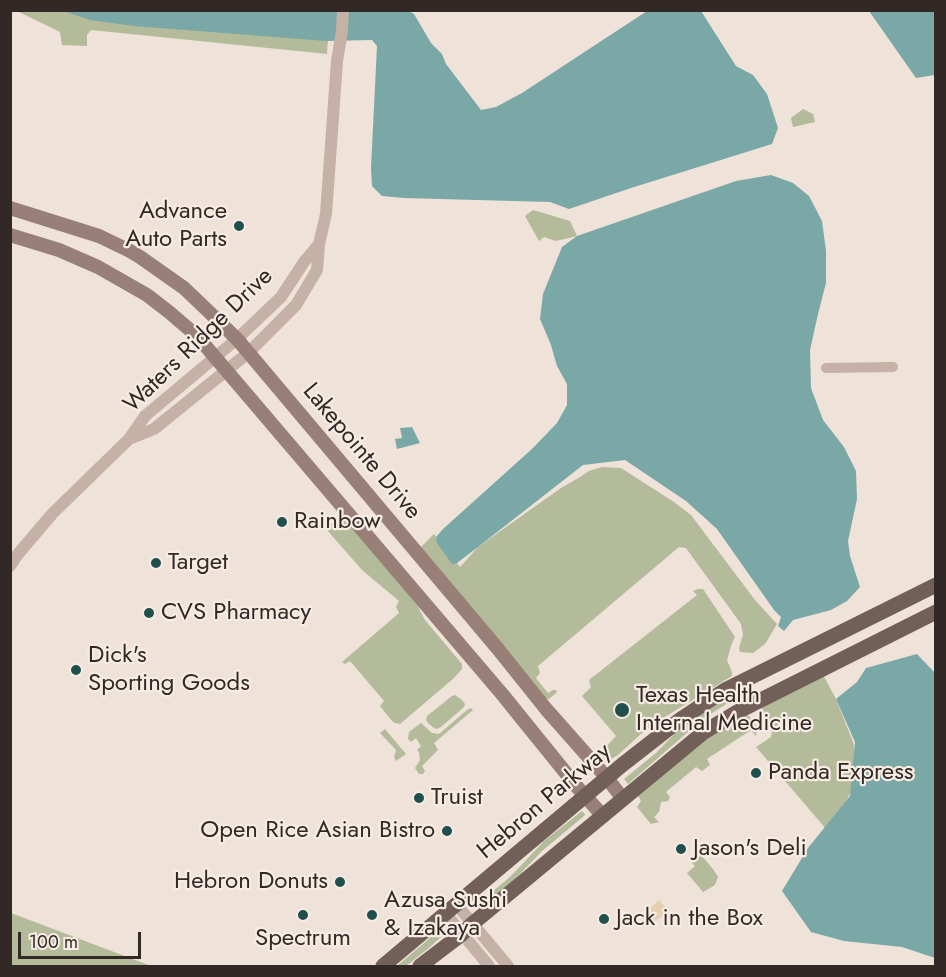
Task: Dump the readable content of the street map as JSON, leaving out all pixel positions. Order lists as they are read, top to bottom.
{
  "streets": {
    "main road": ["Lakepointe Drive", "Hebron Parkway"],
    "street": ["Waters Ridge Drive"]
  },
  "crossings": [
    ["Waters Ridge Drive", "Lakepointe Drive"],
    ["Lakepointe Drive", "Hebron Parkway"]
  ],
  "places": [
    "Advance Auto Parts",
    "Rainbow",
    "Target",
    "CVS Pharmacy",
    "Dick's Sporting Goods",
    "Texas Health Internal Medicine",
    "Panda Express",
    "Truist",
    "Open Rice Asian Bistro",
    "Jason's Deli",
    "Hebron Donuts",
    "Spectrum",
    "Azusa Sushi & Izakaya",
    "Jack in the Box"
  ],
  "scale_bar": "100 m"
}
